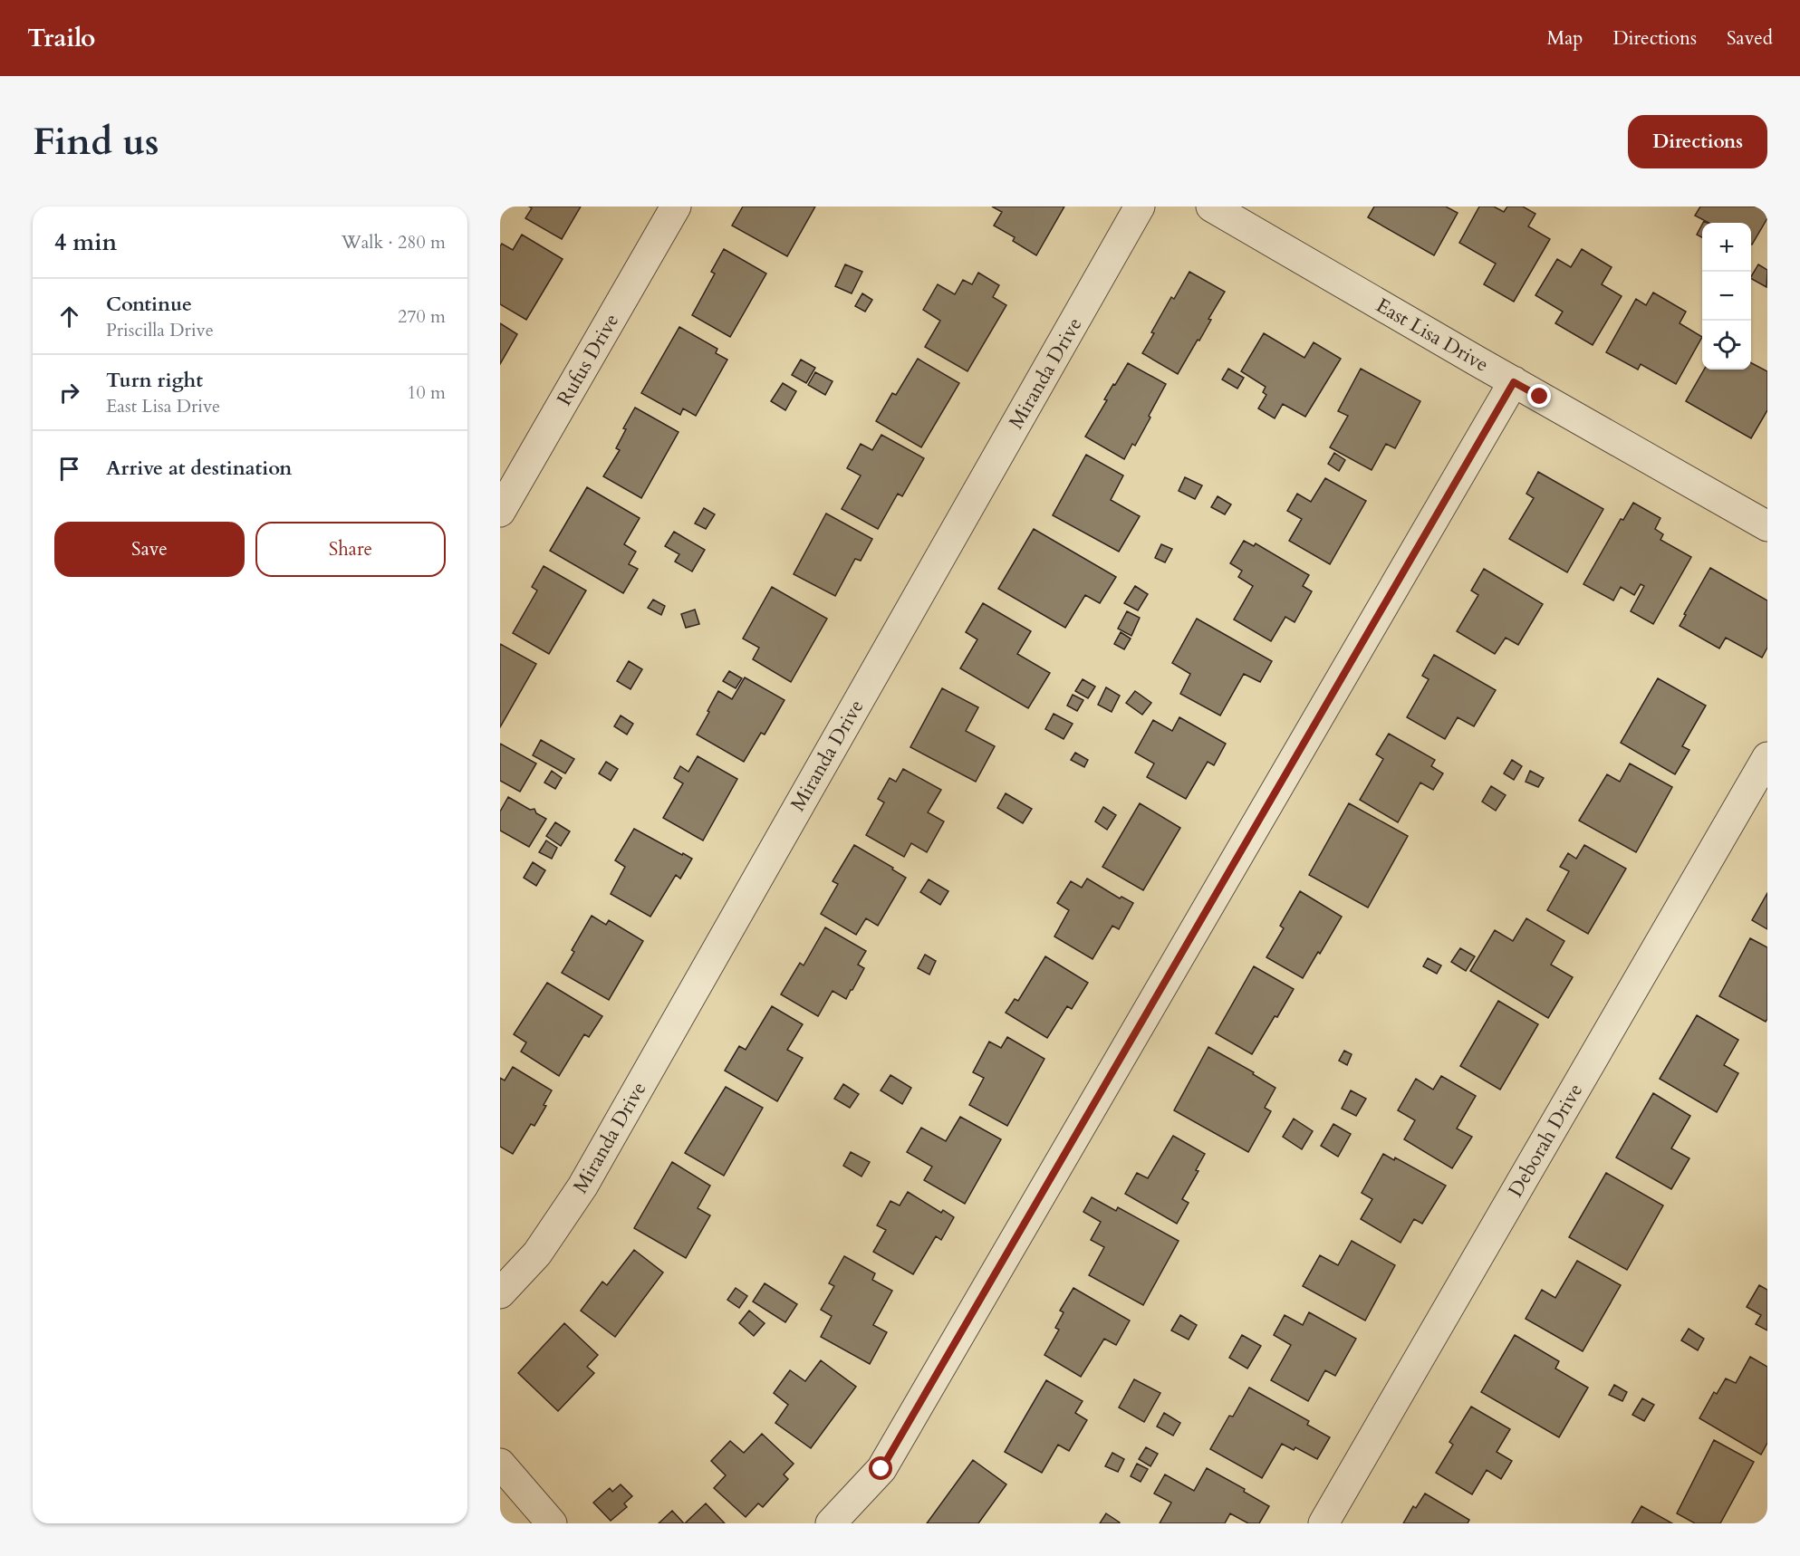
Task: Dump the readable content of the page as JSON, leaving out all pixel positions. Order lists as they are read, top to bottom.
{
  "streets": {
    "street": [
      "East Lisa Drive",
      "Rufus Drive",
      "Miranda Drive",
      "Deborah Drive"
    ]
  },
  "page": {
    "header": "Trailo",
    "nav": ["Map", "Directions", "Saved"],
    "buttons": [
      "Directions",
      ["Save", "Share"]
    ],
    "title": "Find us",
    "heading": ["4 min", "Walk · 280 m"],
    "map_buttons": ["+", "−"],
    "list": [
      ["Continue", "Priscilla Drive", "270 m"],
      ["Turn right", "East Lisa Drive", "10 m"],
      "Arrive at destination"
    ]
  }
}
